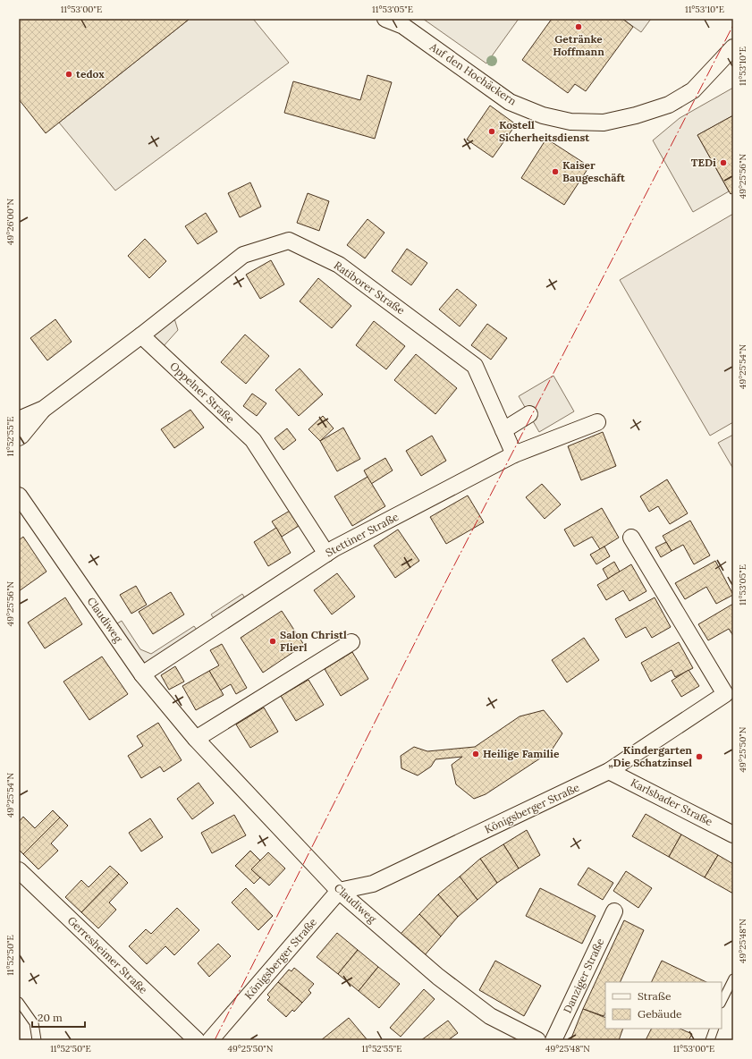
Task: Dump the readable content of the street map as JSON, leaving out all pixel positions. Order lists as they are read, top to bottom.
{
  "streets": {
    "street": [
      "Auf den Hochäckern",
      "Ratiborer Straße",
      "Oppelner Straße",
      "Stettiner Straße",
      "Claudiweg",
      "Karlsbader Straße",
      "Königsberger Straße",
      "Gerresheimer Straße",
      "Danziger Straße"
    ]
  },
  "crossings": [
    ["Ratiborer Straße", "Oppelner Straße"],
    ["Ratiborer Straße", "Stettiner Straße"],
    ["Oppelner Straße", "Stettiner Straße"],
    ["Stettiner Straße", "Claudiweg"],
    ["Claudiweg", "Königsberger Straße"],
    ["Karlsbader Straße", "Königsberger Straße"]
  ],
  "places": [
    "Getränke Hoffmann",
    "tedox",
    "Kostell Sicherheitsdienst",
    "TEDi",
    "Kaiser Baugeschäft",
    "Salon Christl Flierl",
    "Heilige Familie",
    "Kindergarten „Die Schatzinsel"
  ],
  "legend": ["Straße", "Gebäude"],
  "scale_bar": "20 m",
  "coordinates": [
    "11°53'00\"E",
    "11°53'05\"E",
    "11°53'10\"E",
    "49°25'56\"N",
    "49°26'00\"N",
    "49°25'54\"N",
    "11°52'55\"E",
    "49°25'50\"N",
    "49°25'48\"N",
    "11°52'50\"E"
  ]
}
